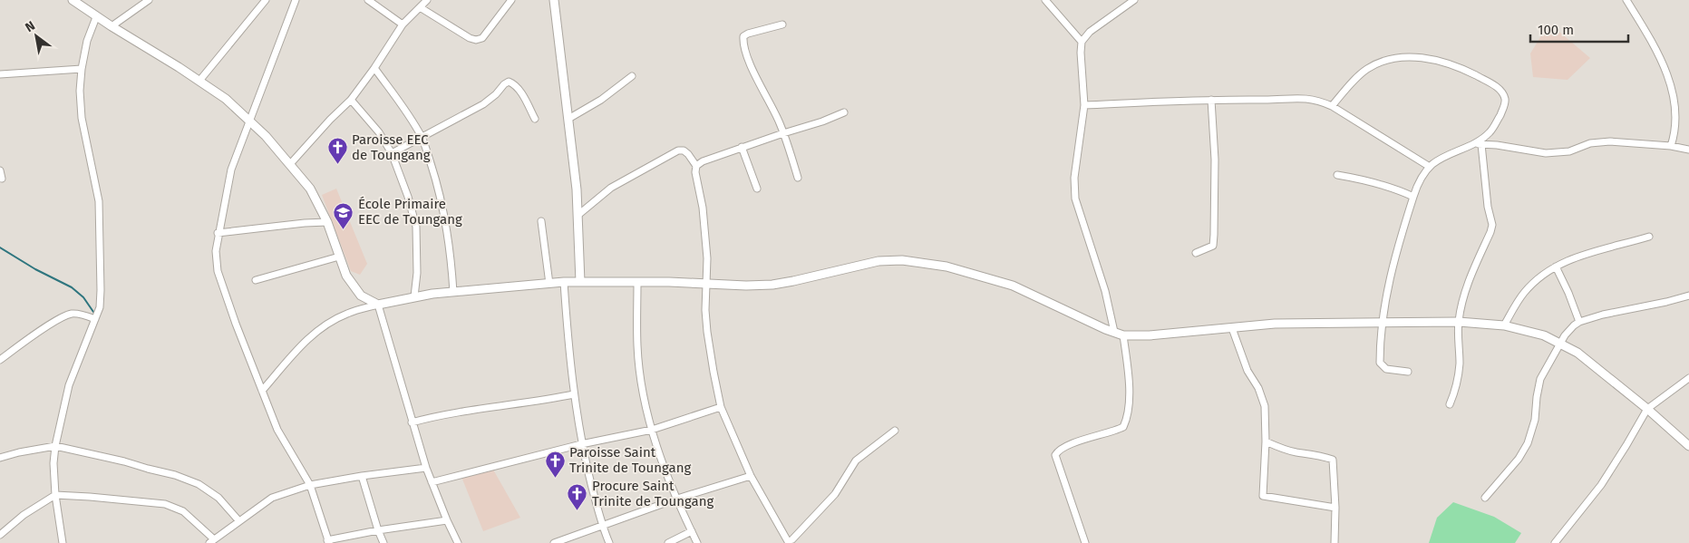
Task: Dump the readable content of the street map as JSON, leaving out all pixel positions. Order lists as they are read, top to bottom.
{
  "places": {
    "church": ["Paroisse EEC de Toungang", "Paroisse Saint Trinite de Toungang", "Procure Saint Trinite de Toungang"],
    "school or university": ["École Primaire EEC de Toungang"]
  },
  "scale_bar": "100 m",
  "north": "top left"
}
